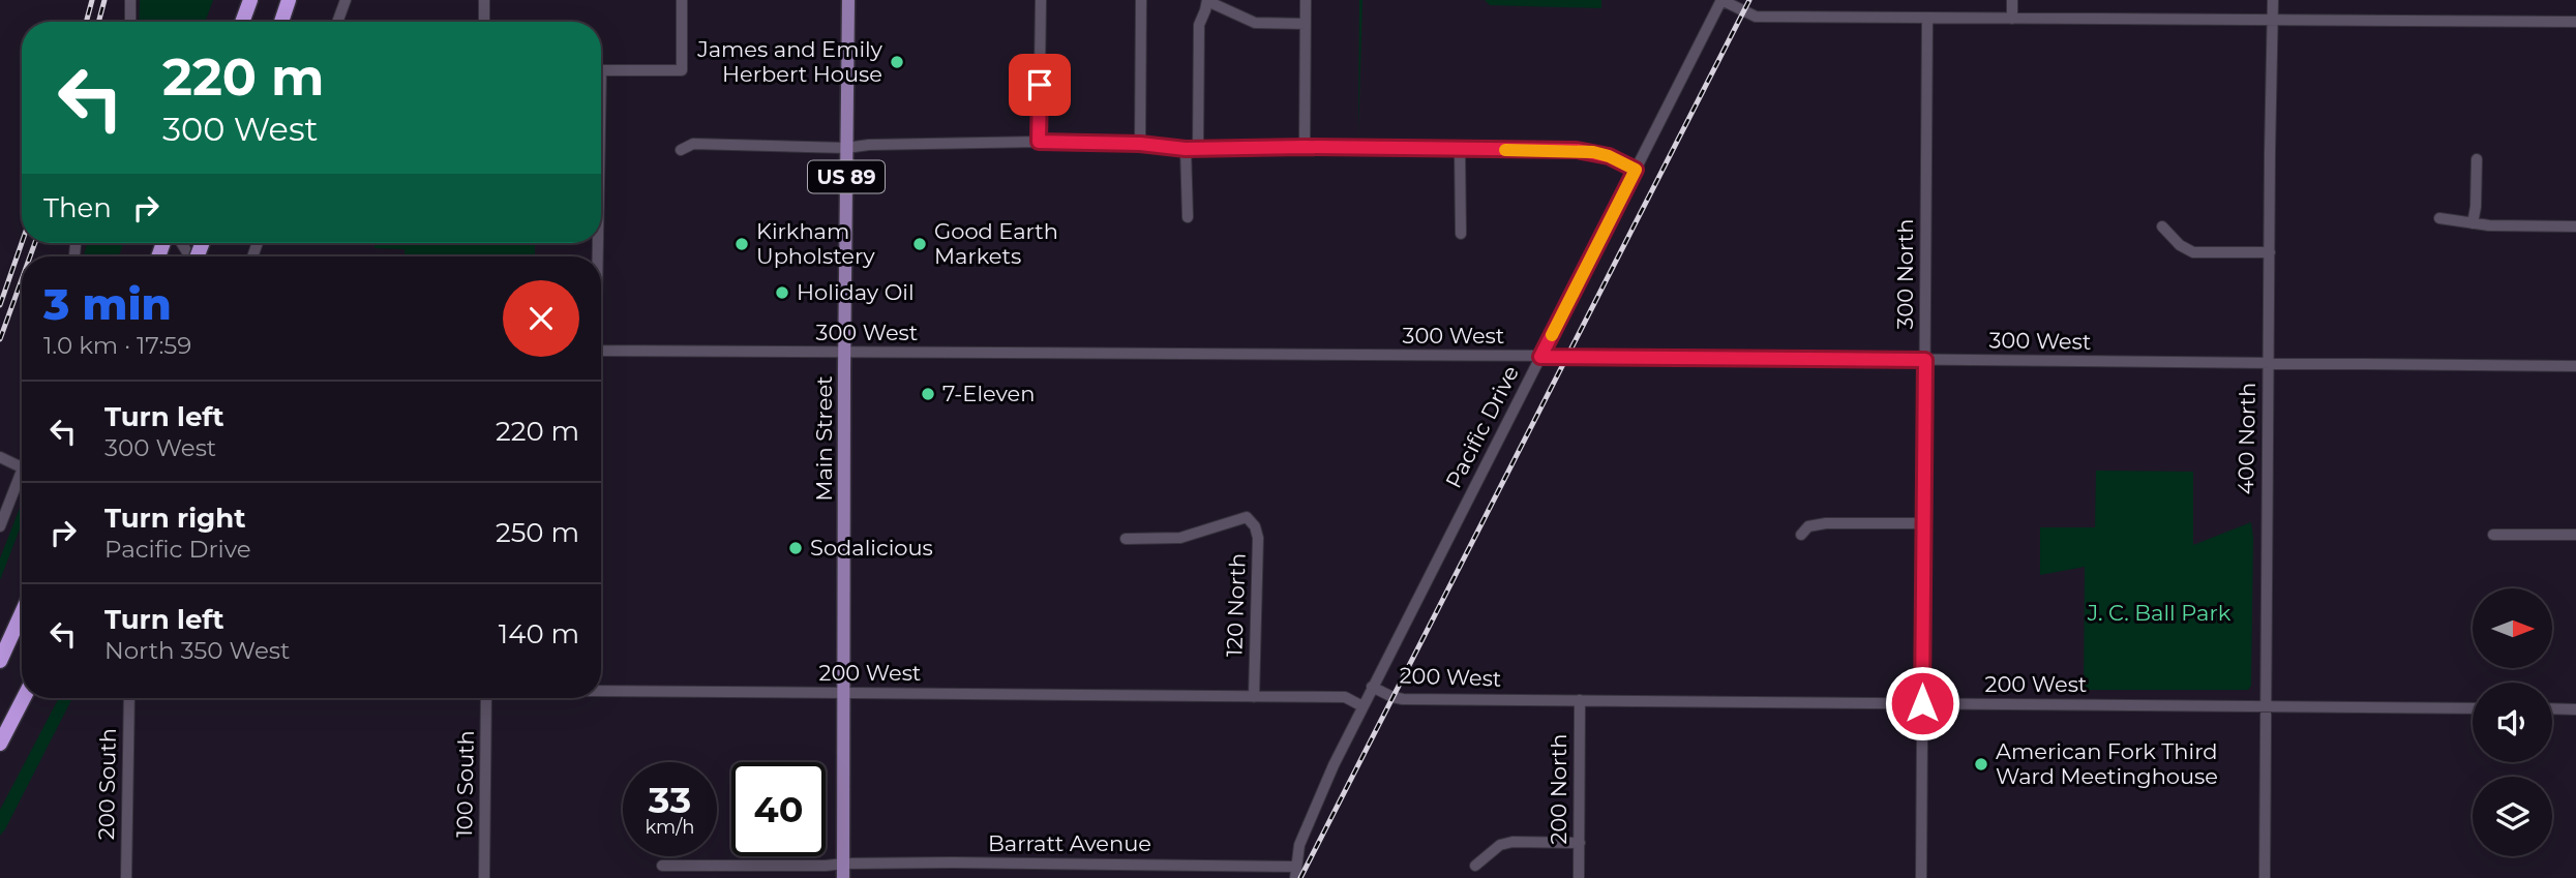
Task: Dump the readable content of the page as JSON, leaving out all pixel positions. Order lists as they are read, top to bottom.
{
  "streets": {
    "main road": ["US 89", "Main Street"],
    "street": [
      "300 North",
      "300 West",
      "Pacific Drive",
      "400 North",
      "120 North",
      "200 West",
      "200 South",
      "100 South",
      "200 North",
      "Barratt Avenue"
    ]
  },
  "crossings": [
    ["300 North", "300 West"],
    ["300 North", "200 West"],
    ["300 West", "Pacific Drive"],
    ["300 West", "Main Street"],
    ["300 West", "400 North"],
    ["Pacific Drive", "200 West"],
    ["Pacific Drive", "Barratt Avenue"],
    ["Main Street", "200 West"],
    ["Main Street", "Barratt Avenue"],
    ["400 North", "200 West"],
    ["120 North", "200 West"],
    ["200 West", "200 North"]
  ],
  "parks": ["J. C. Ball Park"],
  "places": [
    "James and Emily Herbert House",
    "Kirkham Upholstery",
    "Good Earth Markets",
    "Holiday Oil",
    "7-Eleven",
    "Sodalicious",
    "American Fork Third Ward Meetinghouse"
  ],
  "north": "right",
  "page": {
    "turn": ["220 m", "300 West"],
    "then": "Then",
    "heading": ["3 min", "1.0 km · 17:59"],
    "list": [
      {
        "name": "Turn left",
        "note": "300 West",
        "value": "220 m"
      },
      {
        "name": "Turn right",
        "note": "Pacific Drive",
        "value": "250 m"
      },
      {
        "name": "Turn left",
        "note": "North 350 West",
        "value": "140 m"
      }
    ],
    "speed": "33 km/h",
    "limit": "40"
  }
}
